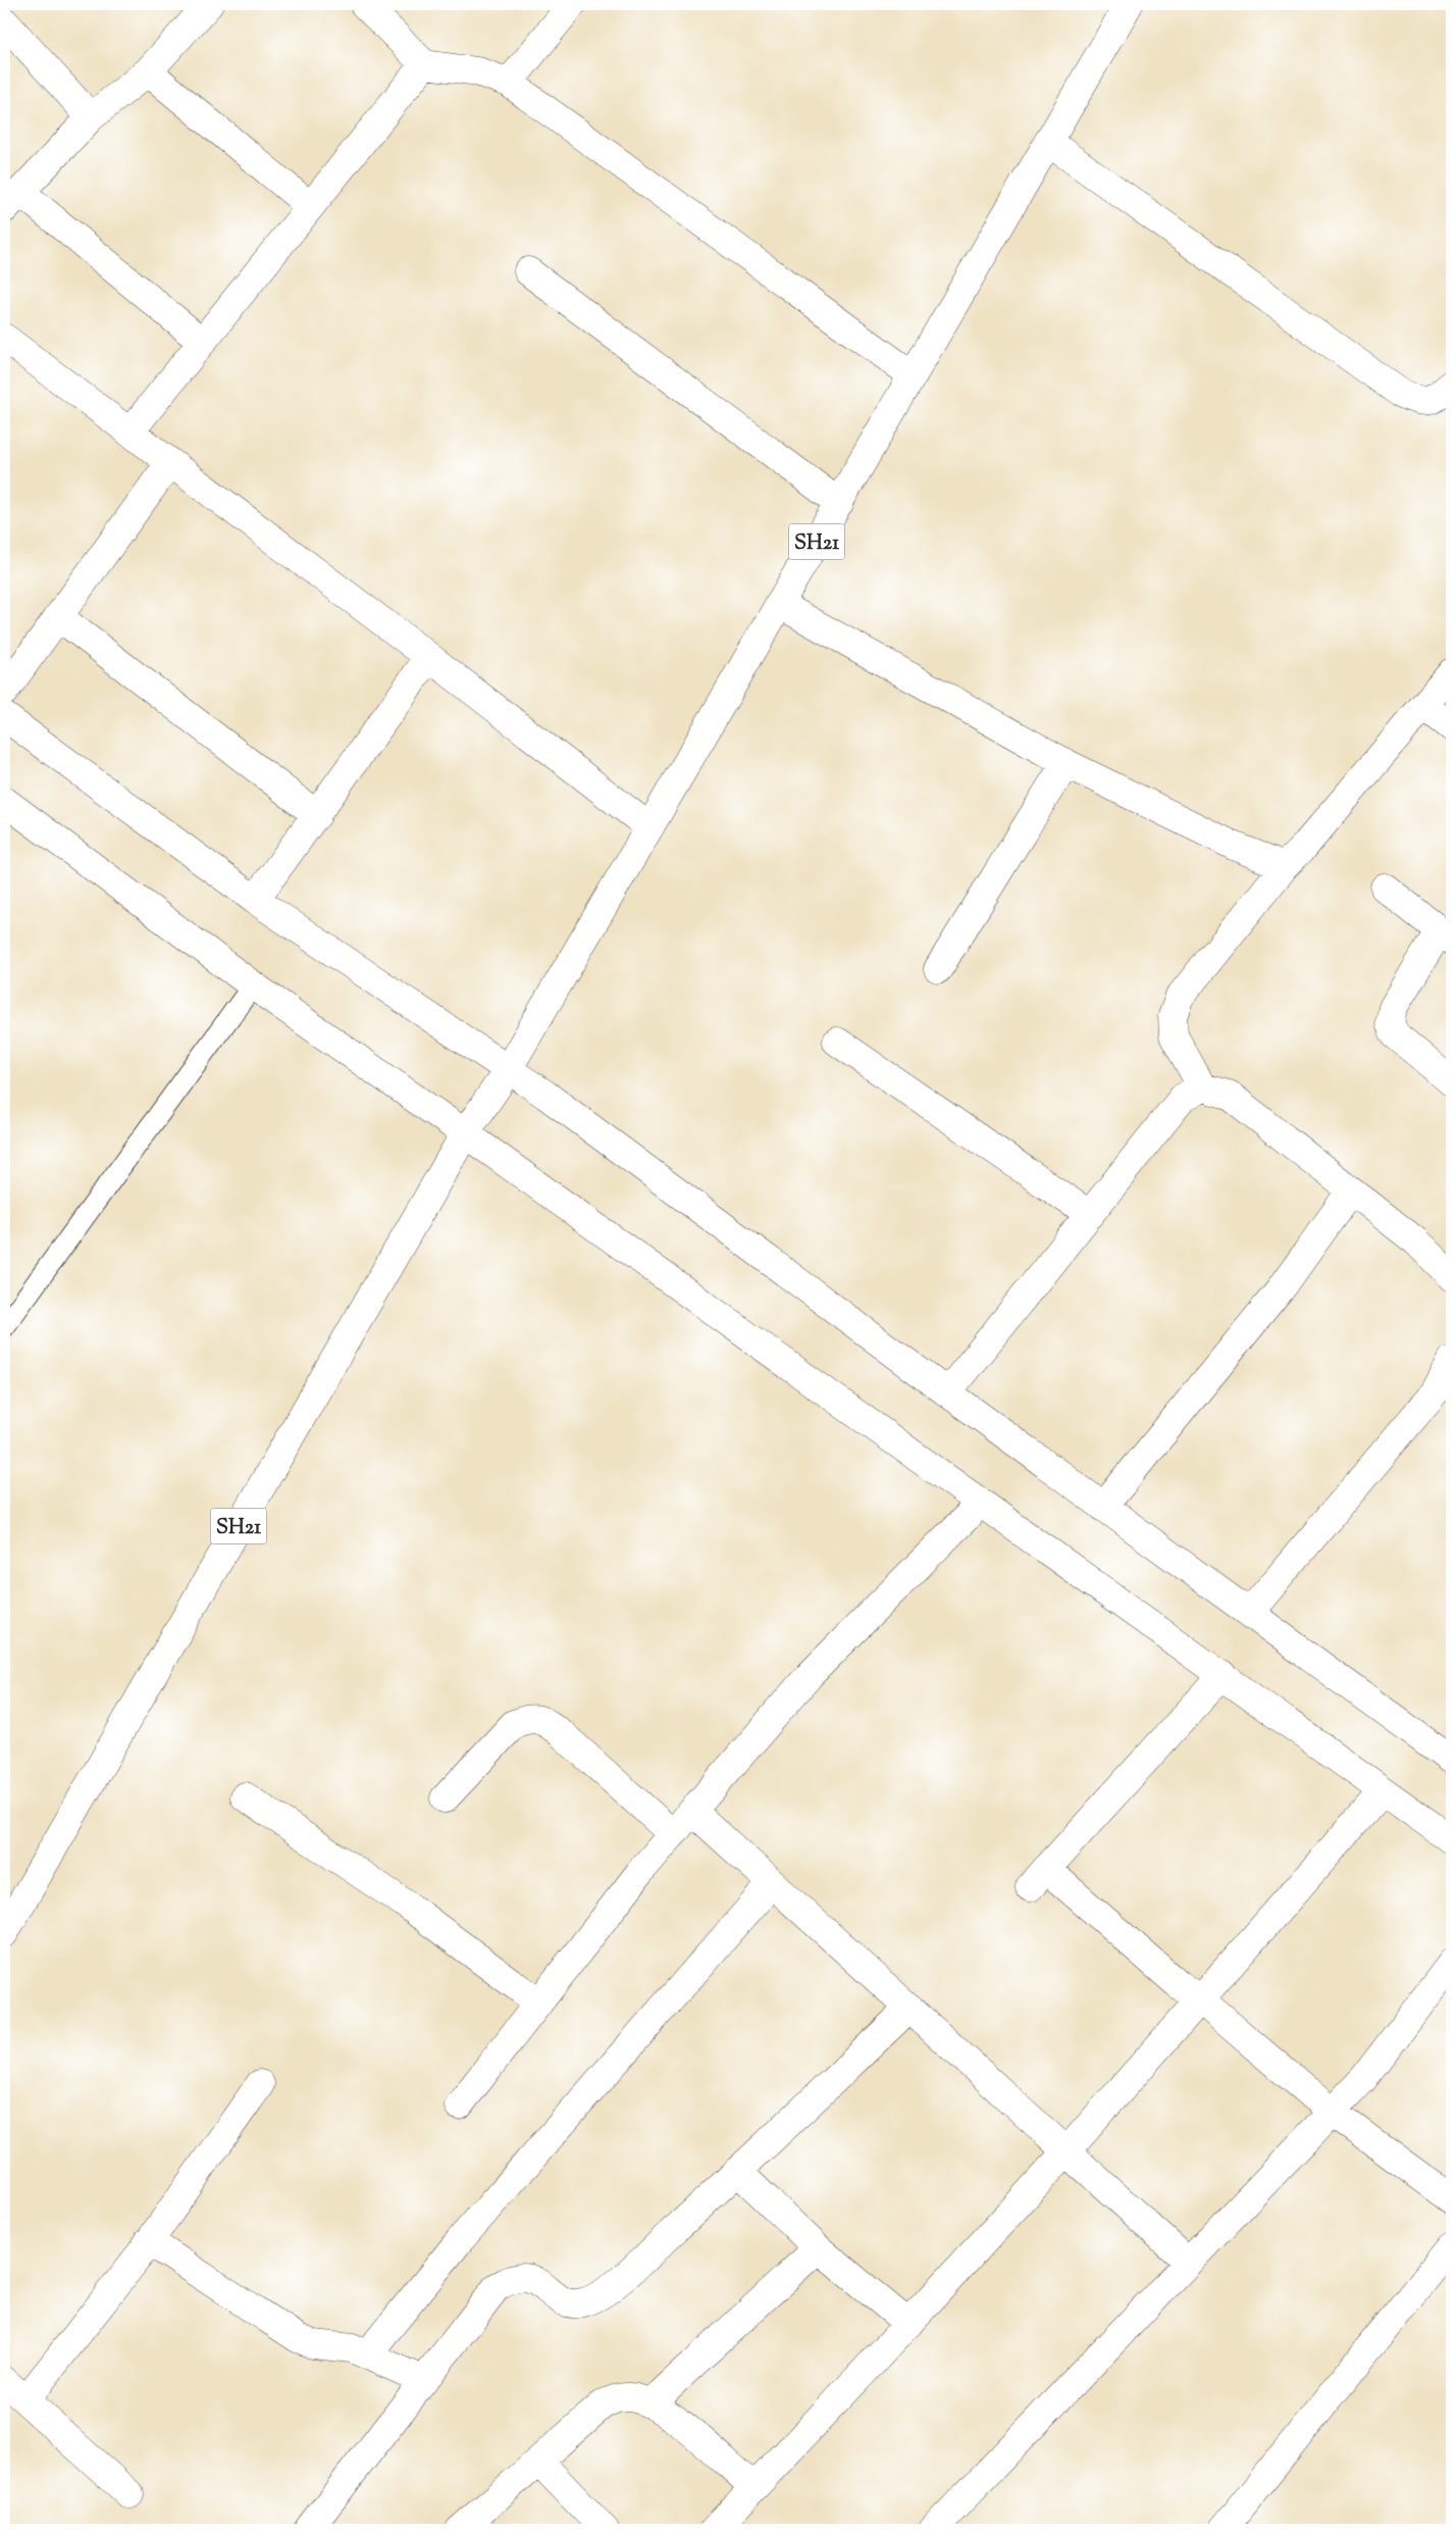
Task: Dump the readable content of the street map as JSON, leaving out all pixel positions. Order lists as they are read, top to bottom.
{
  "streets": {
    "street": ["SH21"]
  }
}
